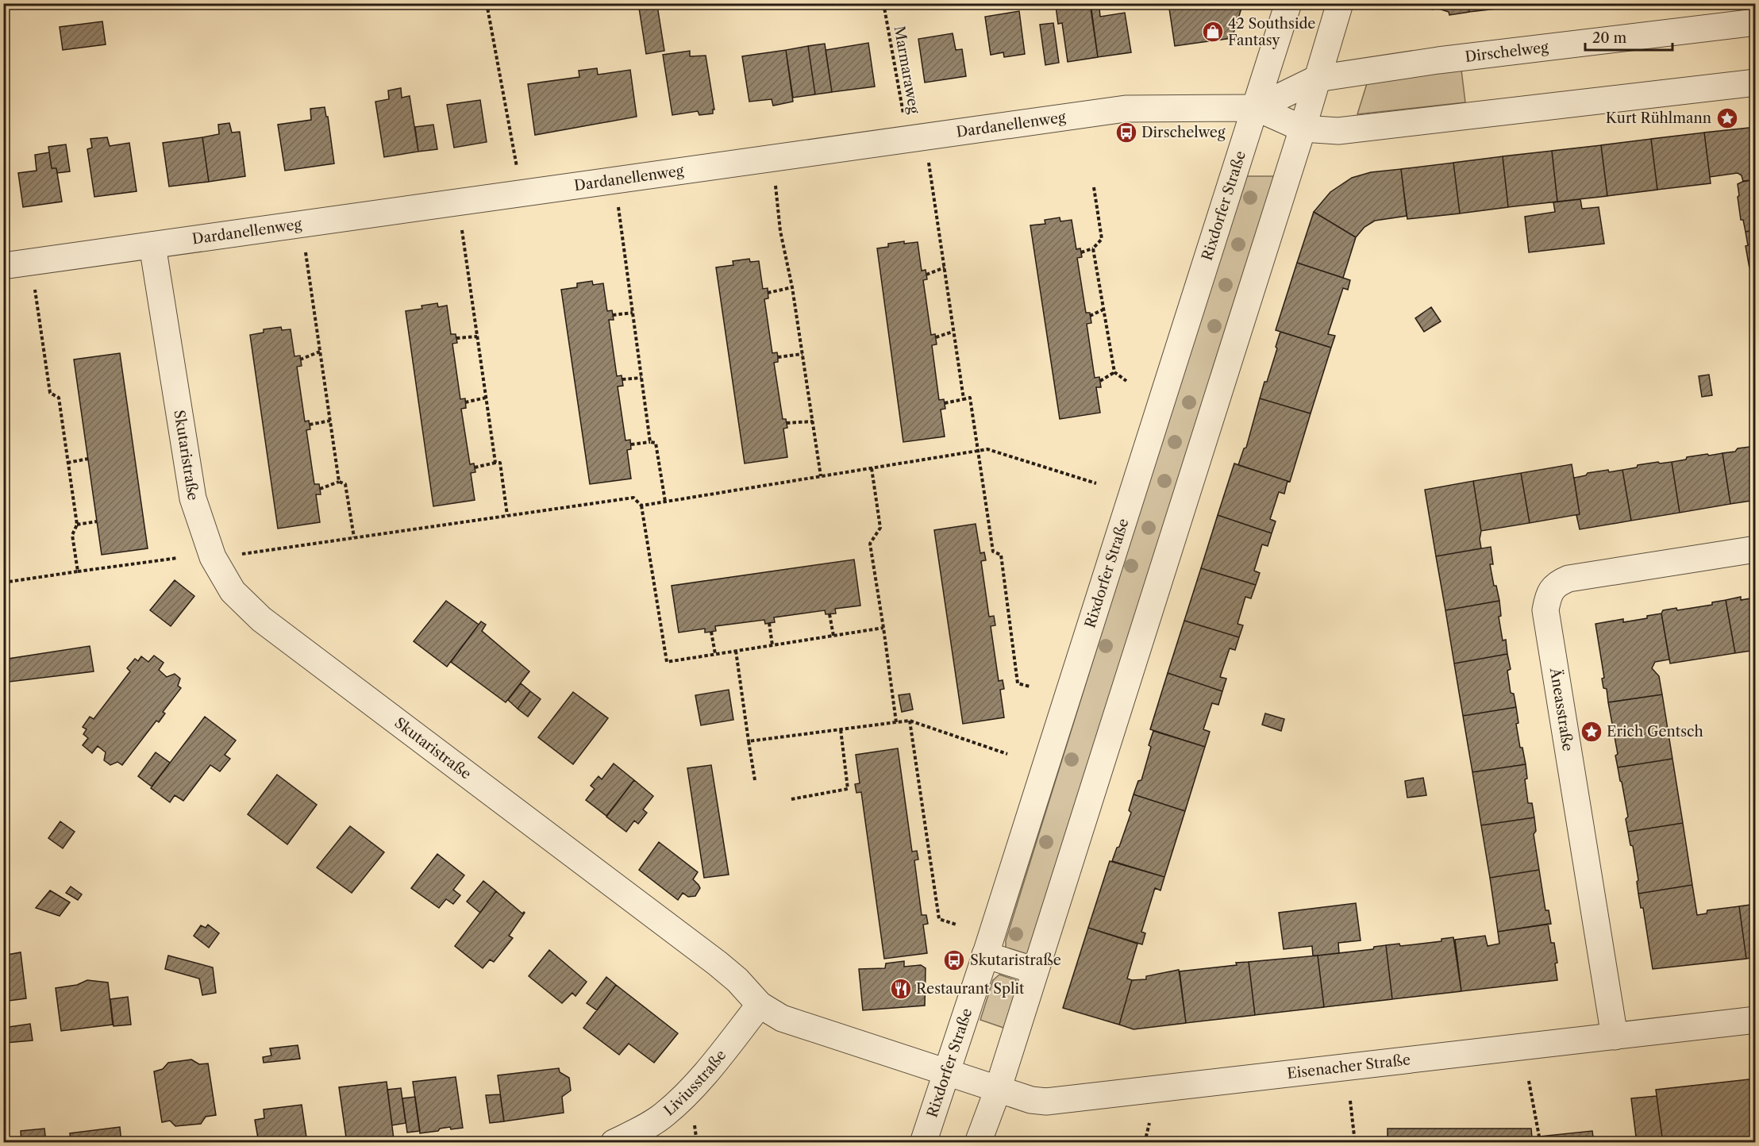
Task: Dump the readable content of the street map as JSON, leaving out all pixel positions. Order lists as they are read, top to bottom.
{
  "streets": {
    "street": [
      "Dirschelweg",
      "Dardanellenweg",
      "Rixdorfer Straße",
      "Skutaristraße",
      "Äneasstraße",
      "Eisenacher Straße",
      "Liviusstraße"
    ],
    "path": ["Marmaraweg"]
  },
  "crossings": [
    ["Dirschelweg", "Dardanellenweg"],
    ["Dirschelweg", "Rixdorfer Straße"],
    ["Marmaraweg", "Dardanellenweg"],
    ["Dardanellenweg", "Rixdorfer Straße"],
    ["Dardanellenweg", "Skutaristraße"],
    ["Rixdorfer Straße", "Skutaristraße"],
    ["Rixdorfer Straße", "Eisenacher Straße"],
    ["Skutaristraße", "Eisenacher Straße"],
    ["Skutaristraße", "Liviusstraße"],
    ["Äneasstraße", "Eisenacher Straße"]
  ],
  "places": {
    "shop": ["42 Southside Fantasy"],
    "place": ["Kurt Rühlmann", "Erich Gentsch"],
    "bus stop": ["Dirschelweg", "Skutaristraße"],
    "restaurant": ["Restaurant Split"]
  },
  "scale_bar": "20 m"
}
